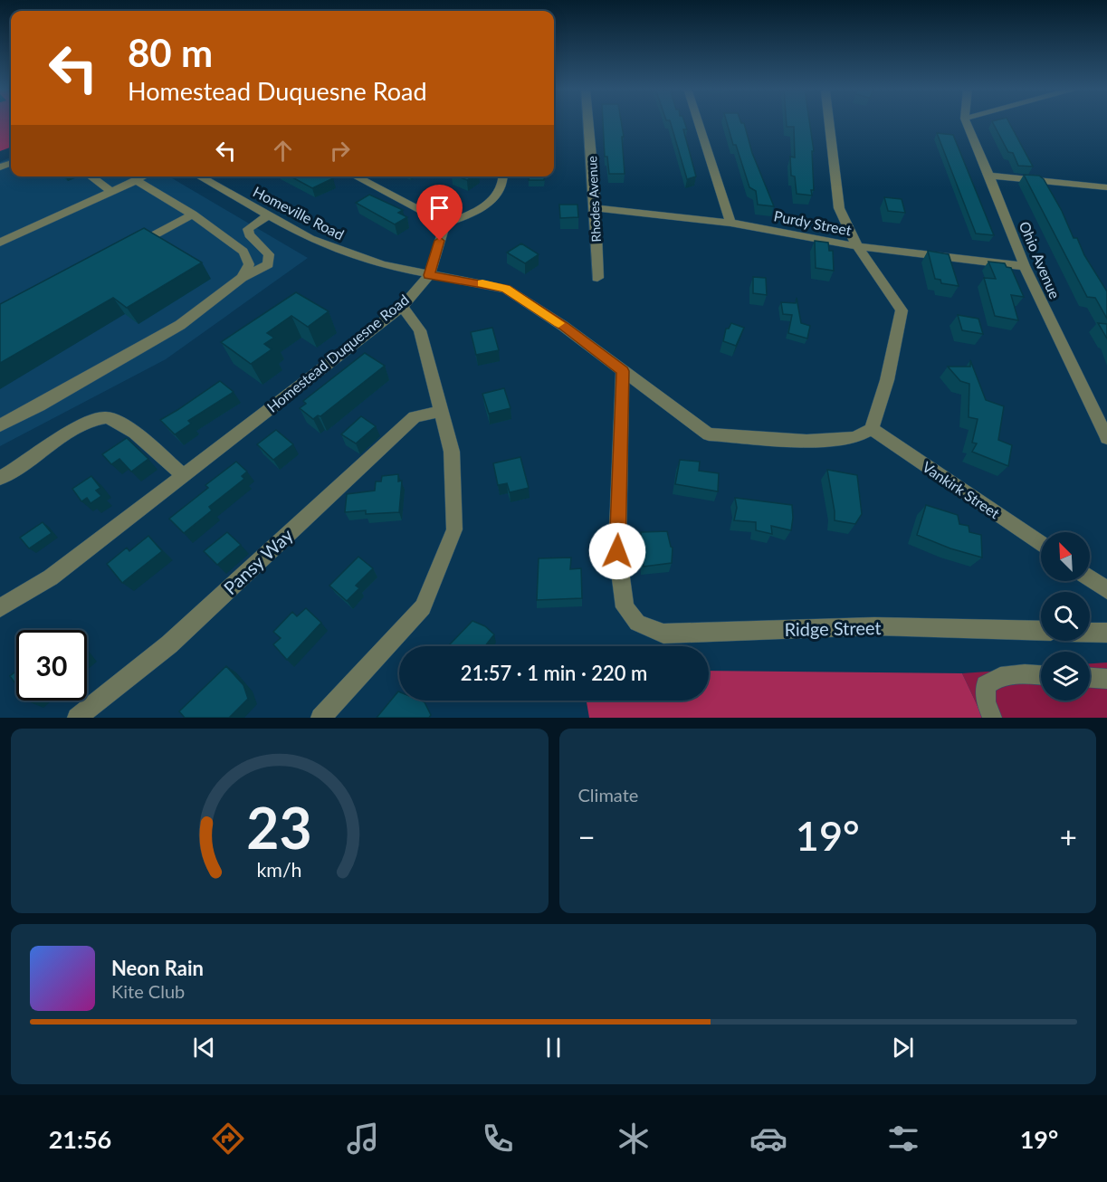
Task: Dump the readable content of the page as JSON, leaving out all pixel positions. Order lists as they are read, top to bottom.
{
  "streets": {
    "street": [
      "Rhodes Avenue",
      "Homeville Road",
      "Purdy Street",
      "Ohio Avenue",
      "Homestead Duquesne Road",
      "Vankirk Street",
      "Pansy Way",
      "Ridge Street"
    ]
  },
  "crossings": [
    ["Rhodes Avenue", "Purdy Street"],
    ["Homeville Road", "Homestead Duquesne Road"],
    ["Purdy Street", "Ohio Avenue"]
  ],
  "north": "top left",
  "page": {
    "turn": ["80 m", "Homestead Duquesne Road"],
    "limit": "30",
    "trip": "21:57 · 1 min · 220 m",
    "tile": "Climate",
    "heat": ["−", "19°", "+"],
    "song": ["Neon Rain", "Kite Club"],
    "tabs": ["21:56", "19°"],
    "gauge": ["23", "km/h"]
  }
}
